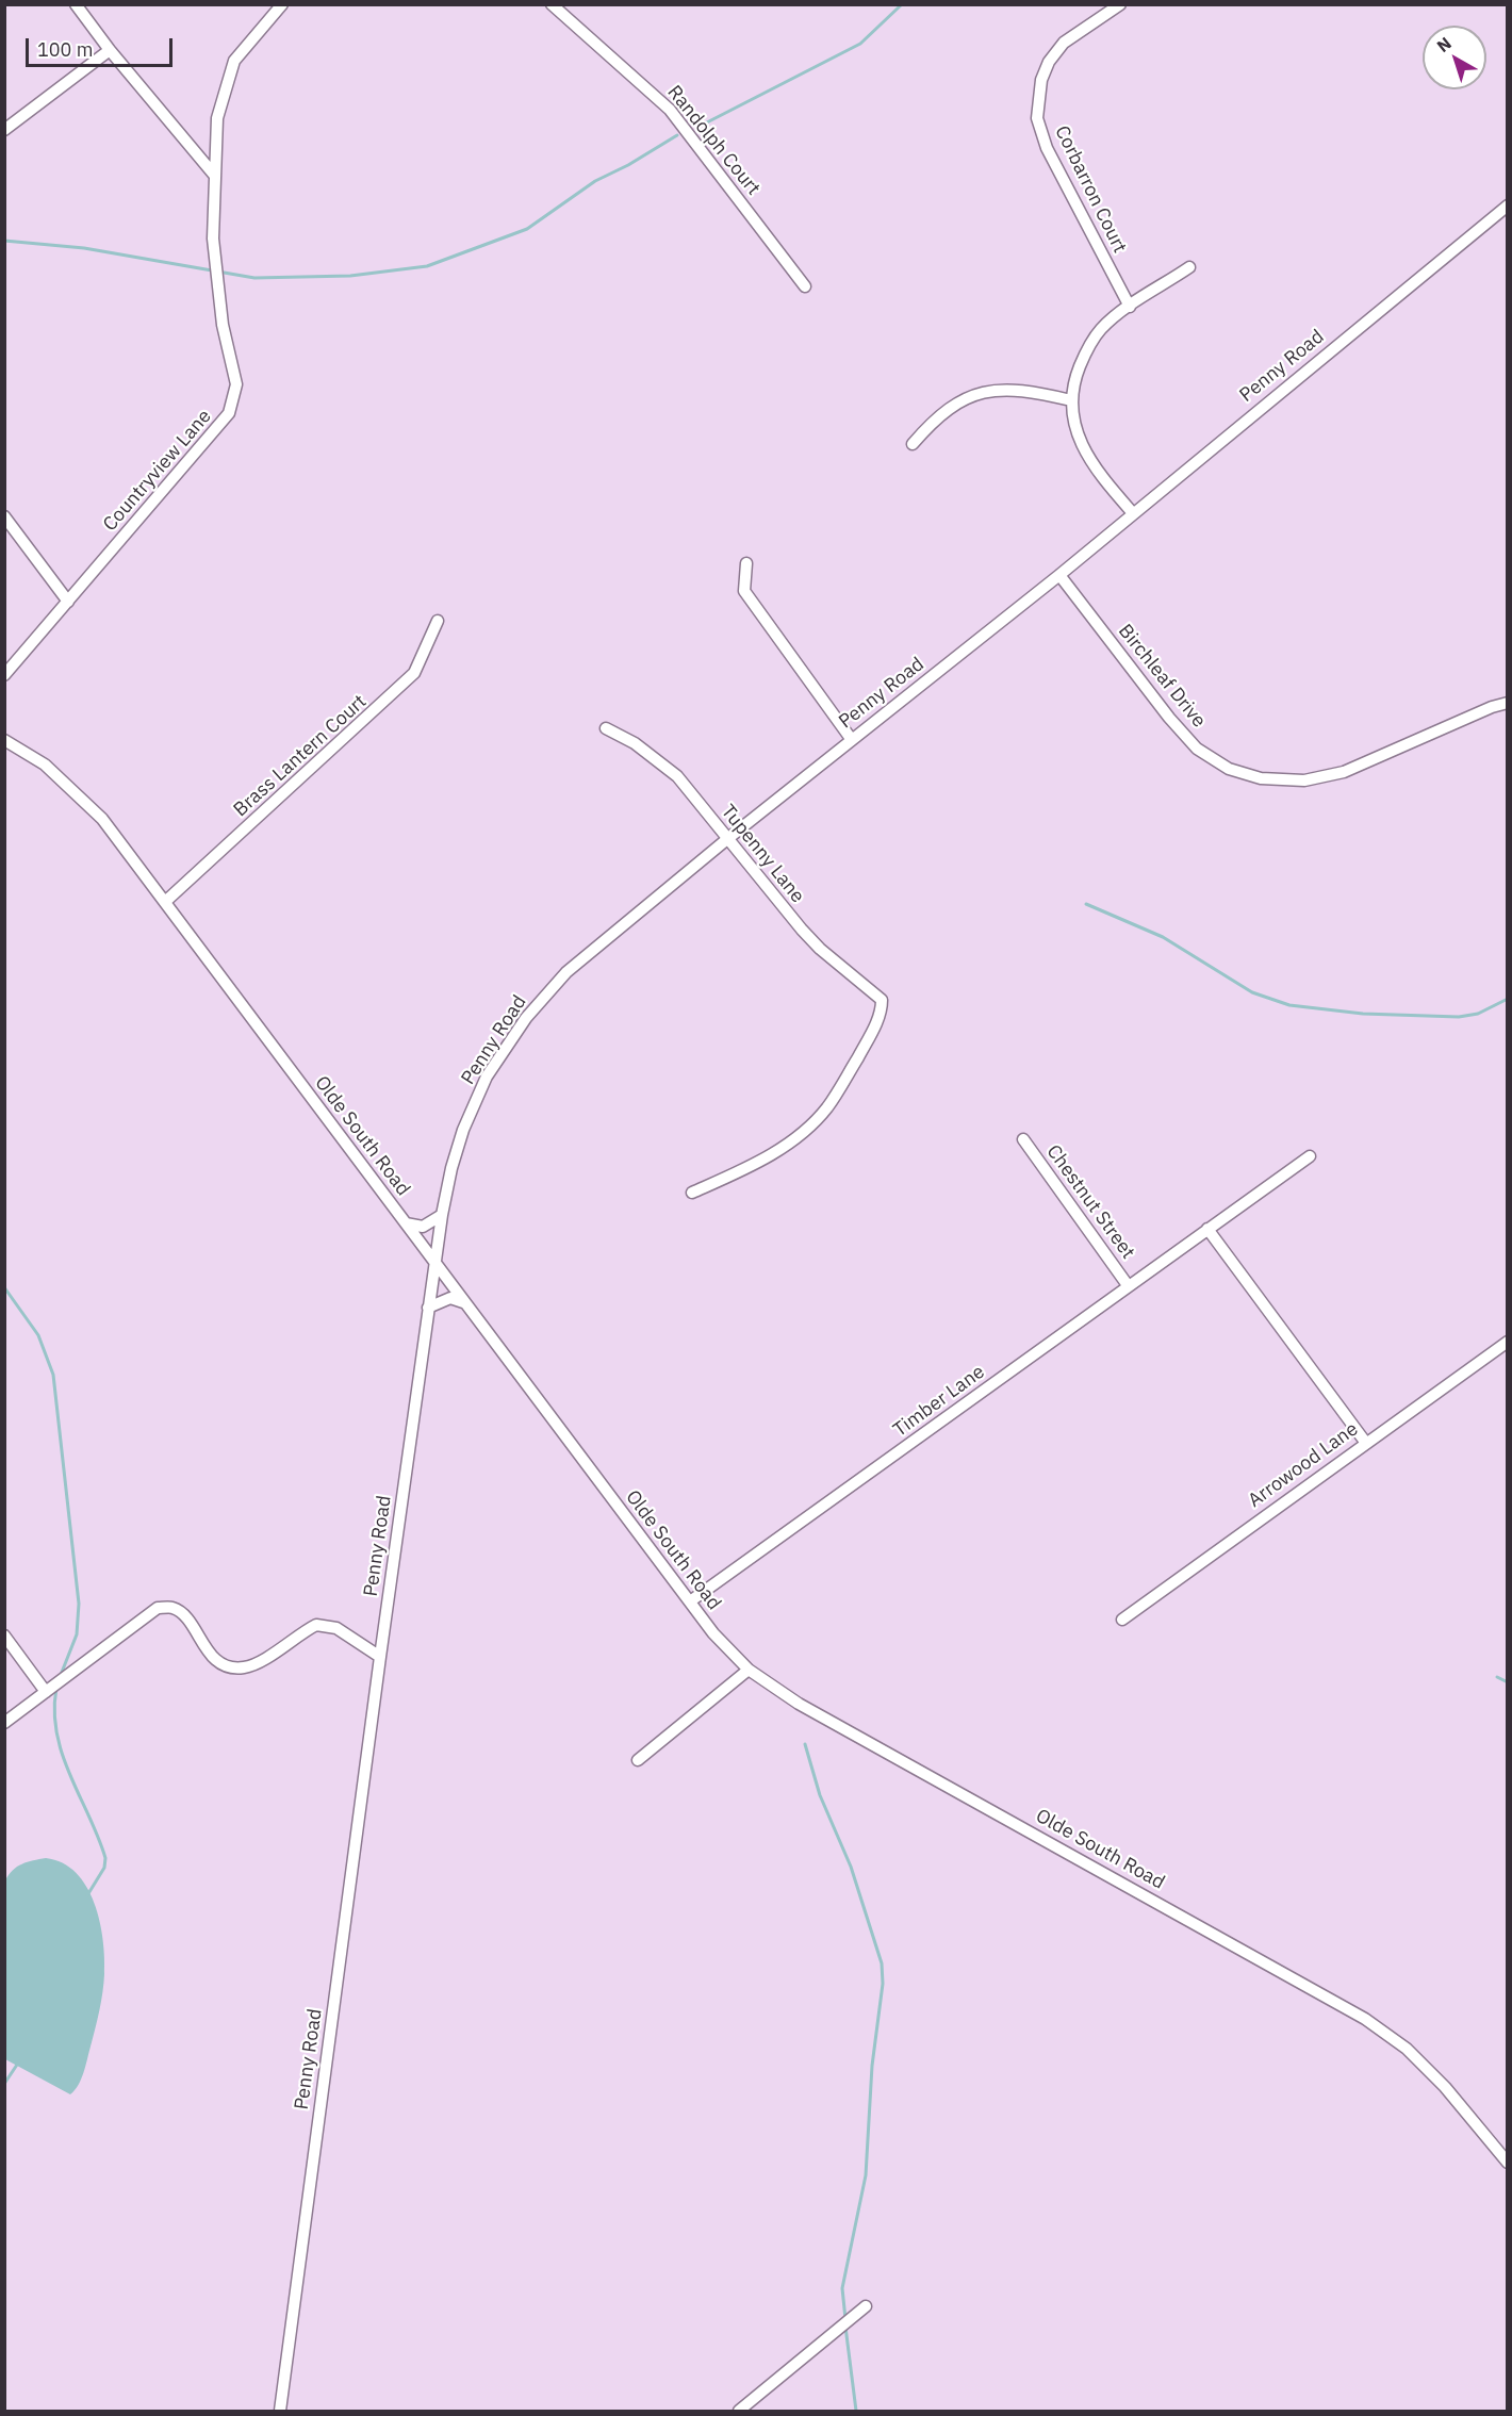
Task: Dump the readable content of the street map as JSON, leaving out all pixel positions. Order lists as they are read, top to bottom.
{
  "streets": {
    "street": [
      "Randolph Court",
      "Corbarron Court",
      "Penny Road",
      "Countryview Lane",
      "Birchleaf Drive",
      "Brass Lantern Court",
      "Tupenny Lane",
      "Olde South Road",
      "Chestnut Street",
      "Timber Lane",
      "Arrowood Lane"
    ]
  },
  "crossings": [
    ["Penny Road", "Birchleaf Drive"],
    ["Penny Road", "Tupenny Lane"],
    ["Penny Road", "Olde South Road"],
    ["Brass Lantern Court", "Olde South Road"],
    ["Olde South Road", "Timber Lane"],
    ["Chestnut Street", "Timber Lane"]
  ],
  "scale_bar": "100 m",
  "north": "top left"
}
